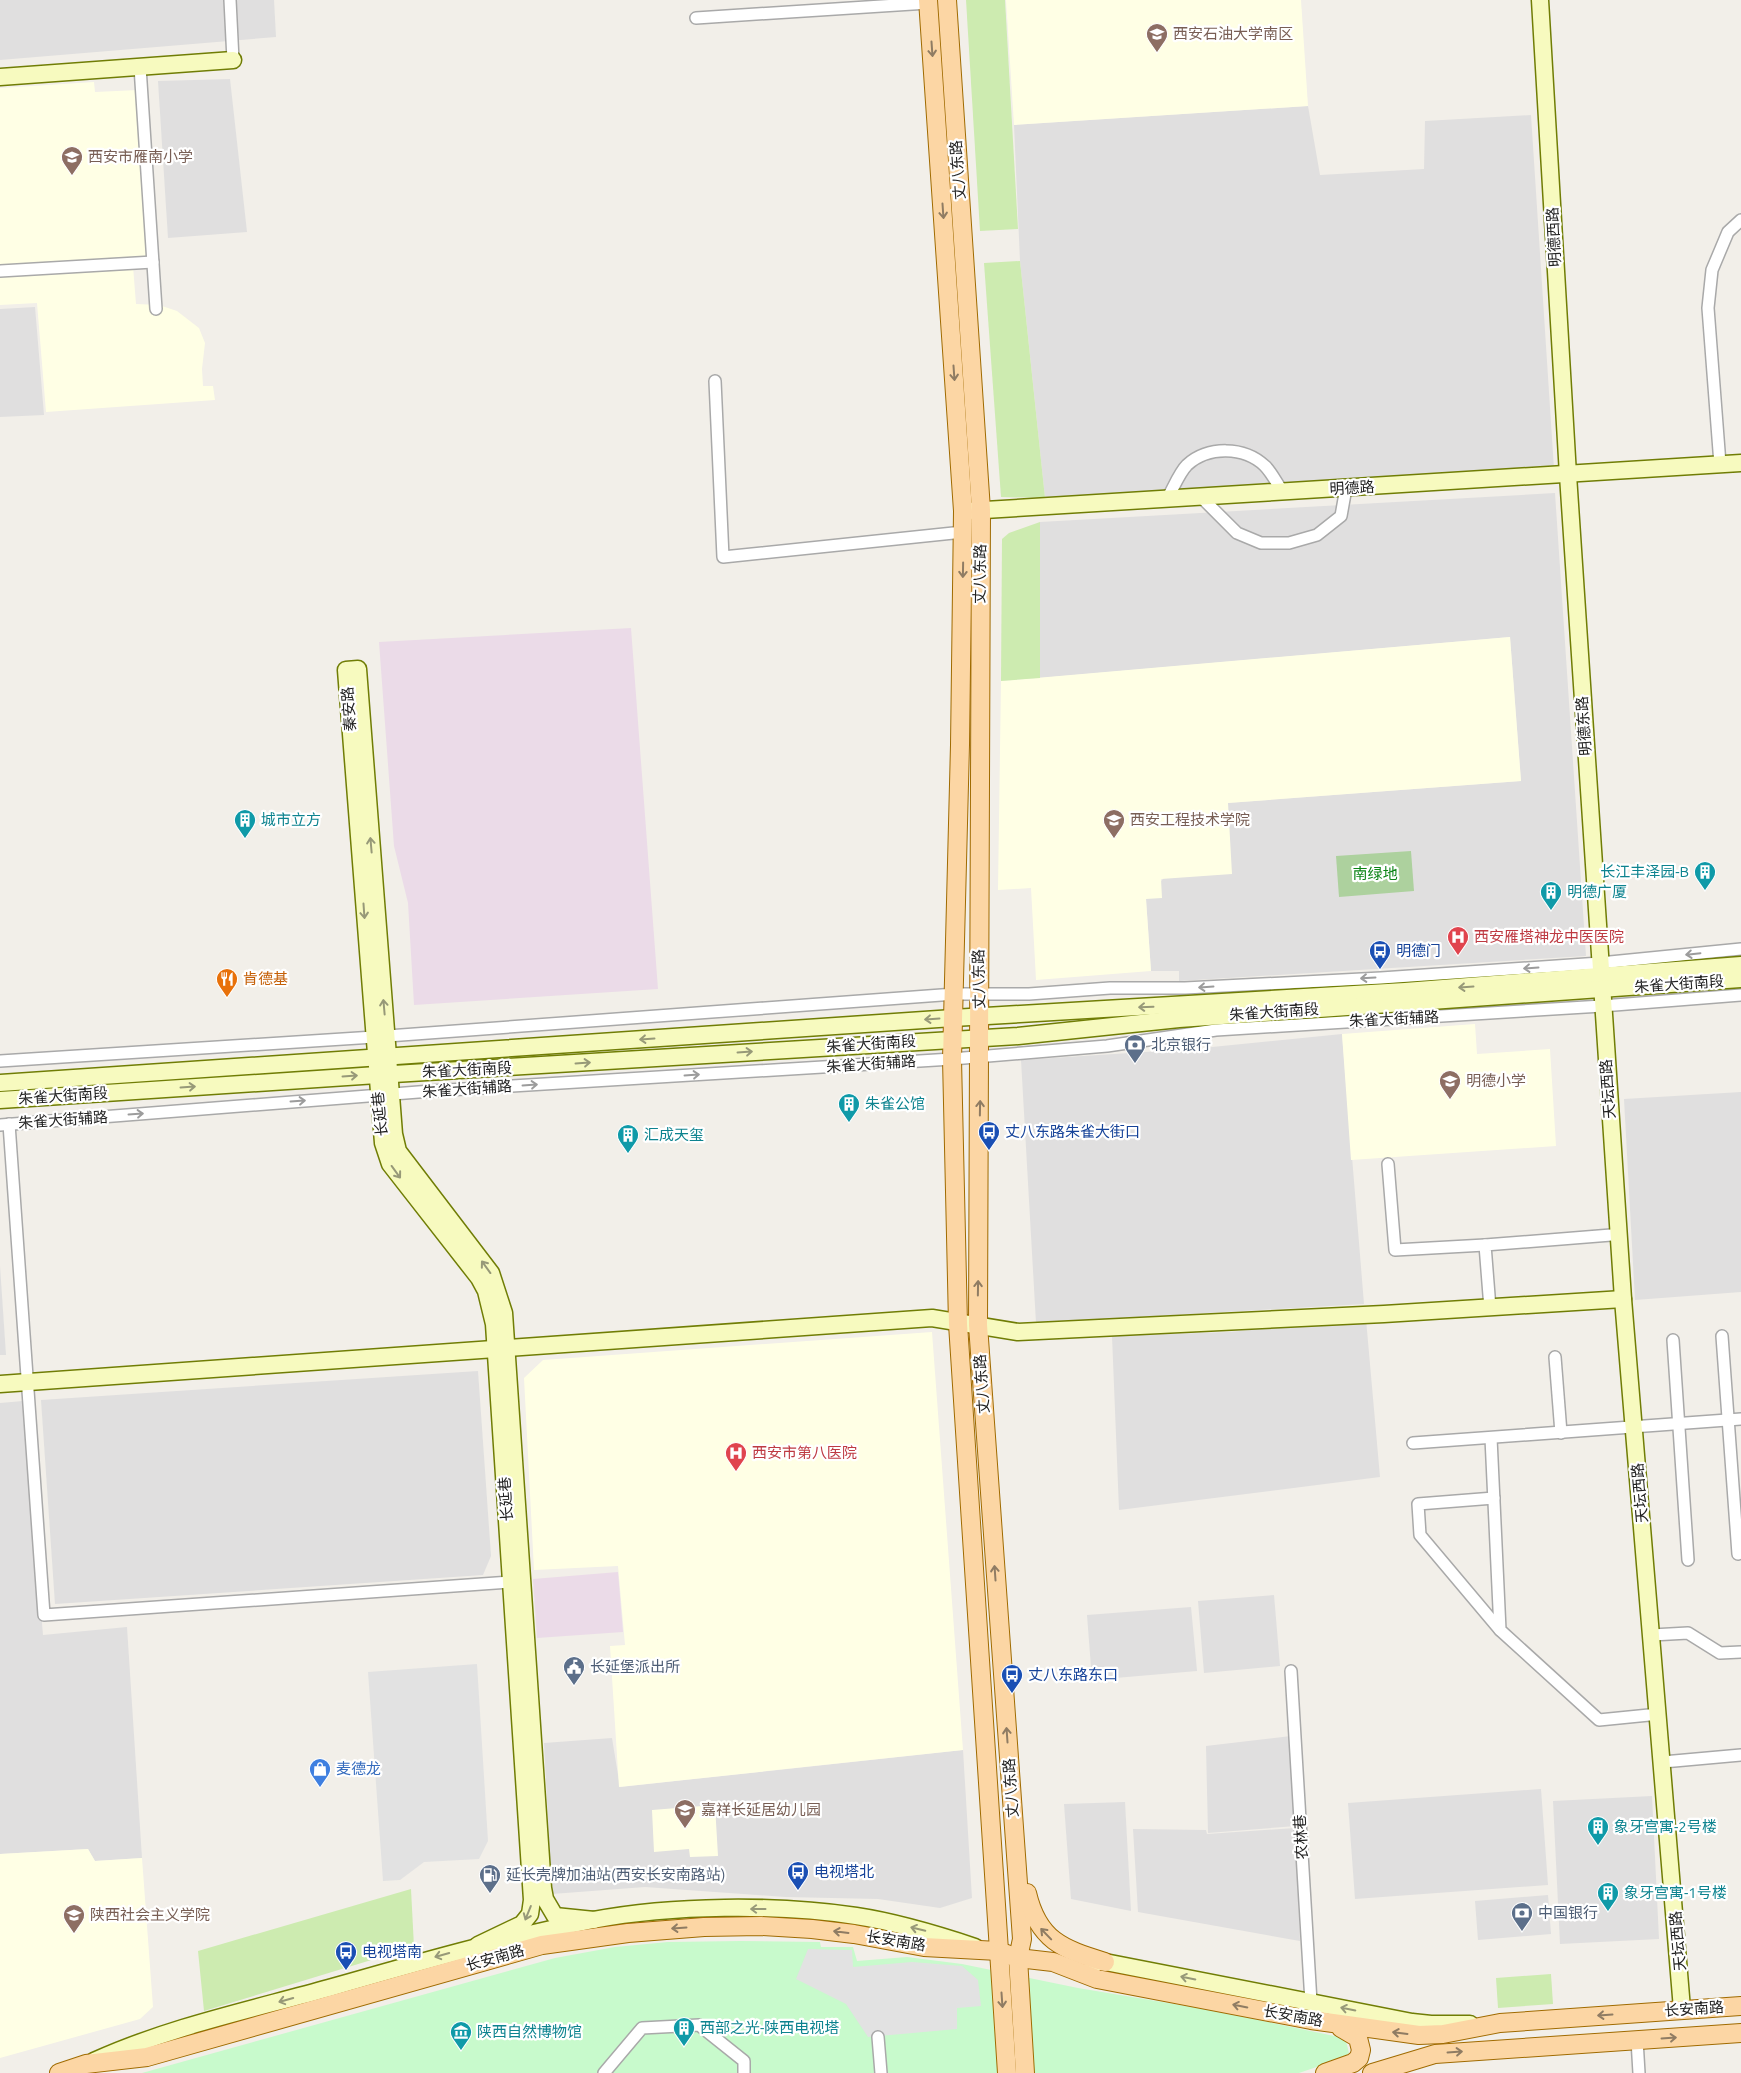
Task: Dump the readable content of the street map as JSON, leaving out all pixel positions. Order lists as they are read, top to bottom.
{
  "streets": {
    "main road": ["丈八东路", "长安南路"],
    "street": [
      "明德西路",
      "明德路",
      "秦安路",
      "明德东路",
      "朱雀大街南段",
      "朱雀大街辅路",
      "天坛西路",
      "长延巷",
      "农林巷"
    ]
  },
  "crossings": [
    ["丈八东路", "明德路"],
    ["丈八东路", "朱雀大街南段"],
    ["丈八东路", "朱雀大街辅路"],
    ["丈八东路", "长安南路"],
    ["明德西路", "明德路"],
    ["明德西路", "明德东路"],
    ["明德路", "明德东路"],
    ["秦安路", "朱雀大街南段"],
    ["秦安路", "朱雀大街辅路"],
    ["秦安路", "长延巷"],
    ["明德东路", "朱雀大街南段"],
    ["明德东路", "朱雀大街辅路"],
    ["明德东路", "天坛西路"],
    ["朱雀大街南段", "朱雀大街辅路"],
    ["朱雀大街南段", "天坛西路"],
    ["朱雀大街南段", "长延巷"],
    ["朱雀大街辅路", "天坛西路"],
    ["朱雀大街辅路", "长延巷"],
    ["天坛西路", "长安南路"]
  ],
  "parks": ["南绿地"],
  "places": {
    "school or university": [
      "西安石油大学南区",
      "西安市雁南小学",
      "西安工程技术学院",
      "明德小学",
      "嘉祥长延居幼儿园",
      "陕西社会主义学院"
    ],
    "building": [
      "城市立方",
      "长江丰泽园-B",
      "明德广厦",
      "朱雀公馆",
      "汇成天玺",
      "象牙宫寓-2号楼",
      "象牙宫寓-1号楼",
      "西部之光-陕西电视塔"
    ],
    "hospital": ["西安雁塔神龙中医医院", "西安市第八医院"],
    "bus stop": [
      "明德门",
      "丈八东路朱雀大街口",
      "丈八东路东口",
      "电视塔北",
      "电视塔南"
    ],
    "restaurant": ["肯德基"],
    "bank": ["北京银行", "中国银行"],
    "public building": ["长延堡派出所"],
    "shop": ["麦德龙"],
    "fuel station": ["延长壳牌加油站(西安长安南路站)"],
    "museum": ["陕西自然博物馆"]
  }
}
